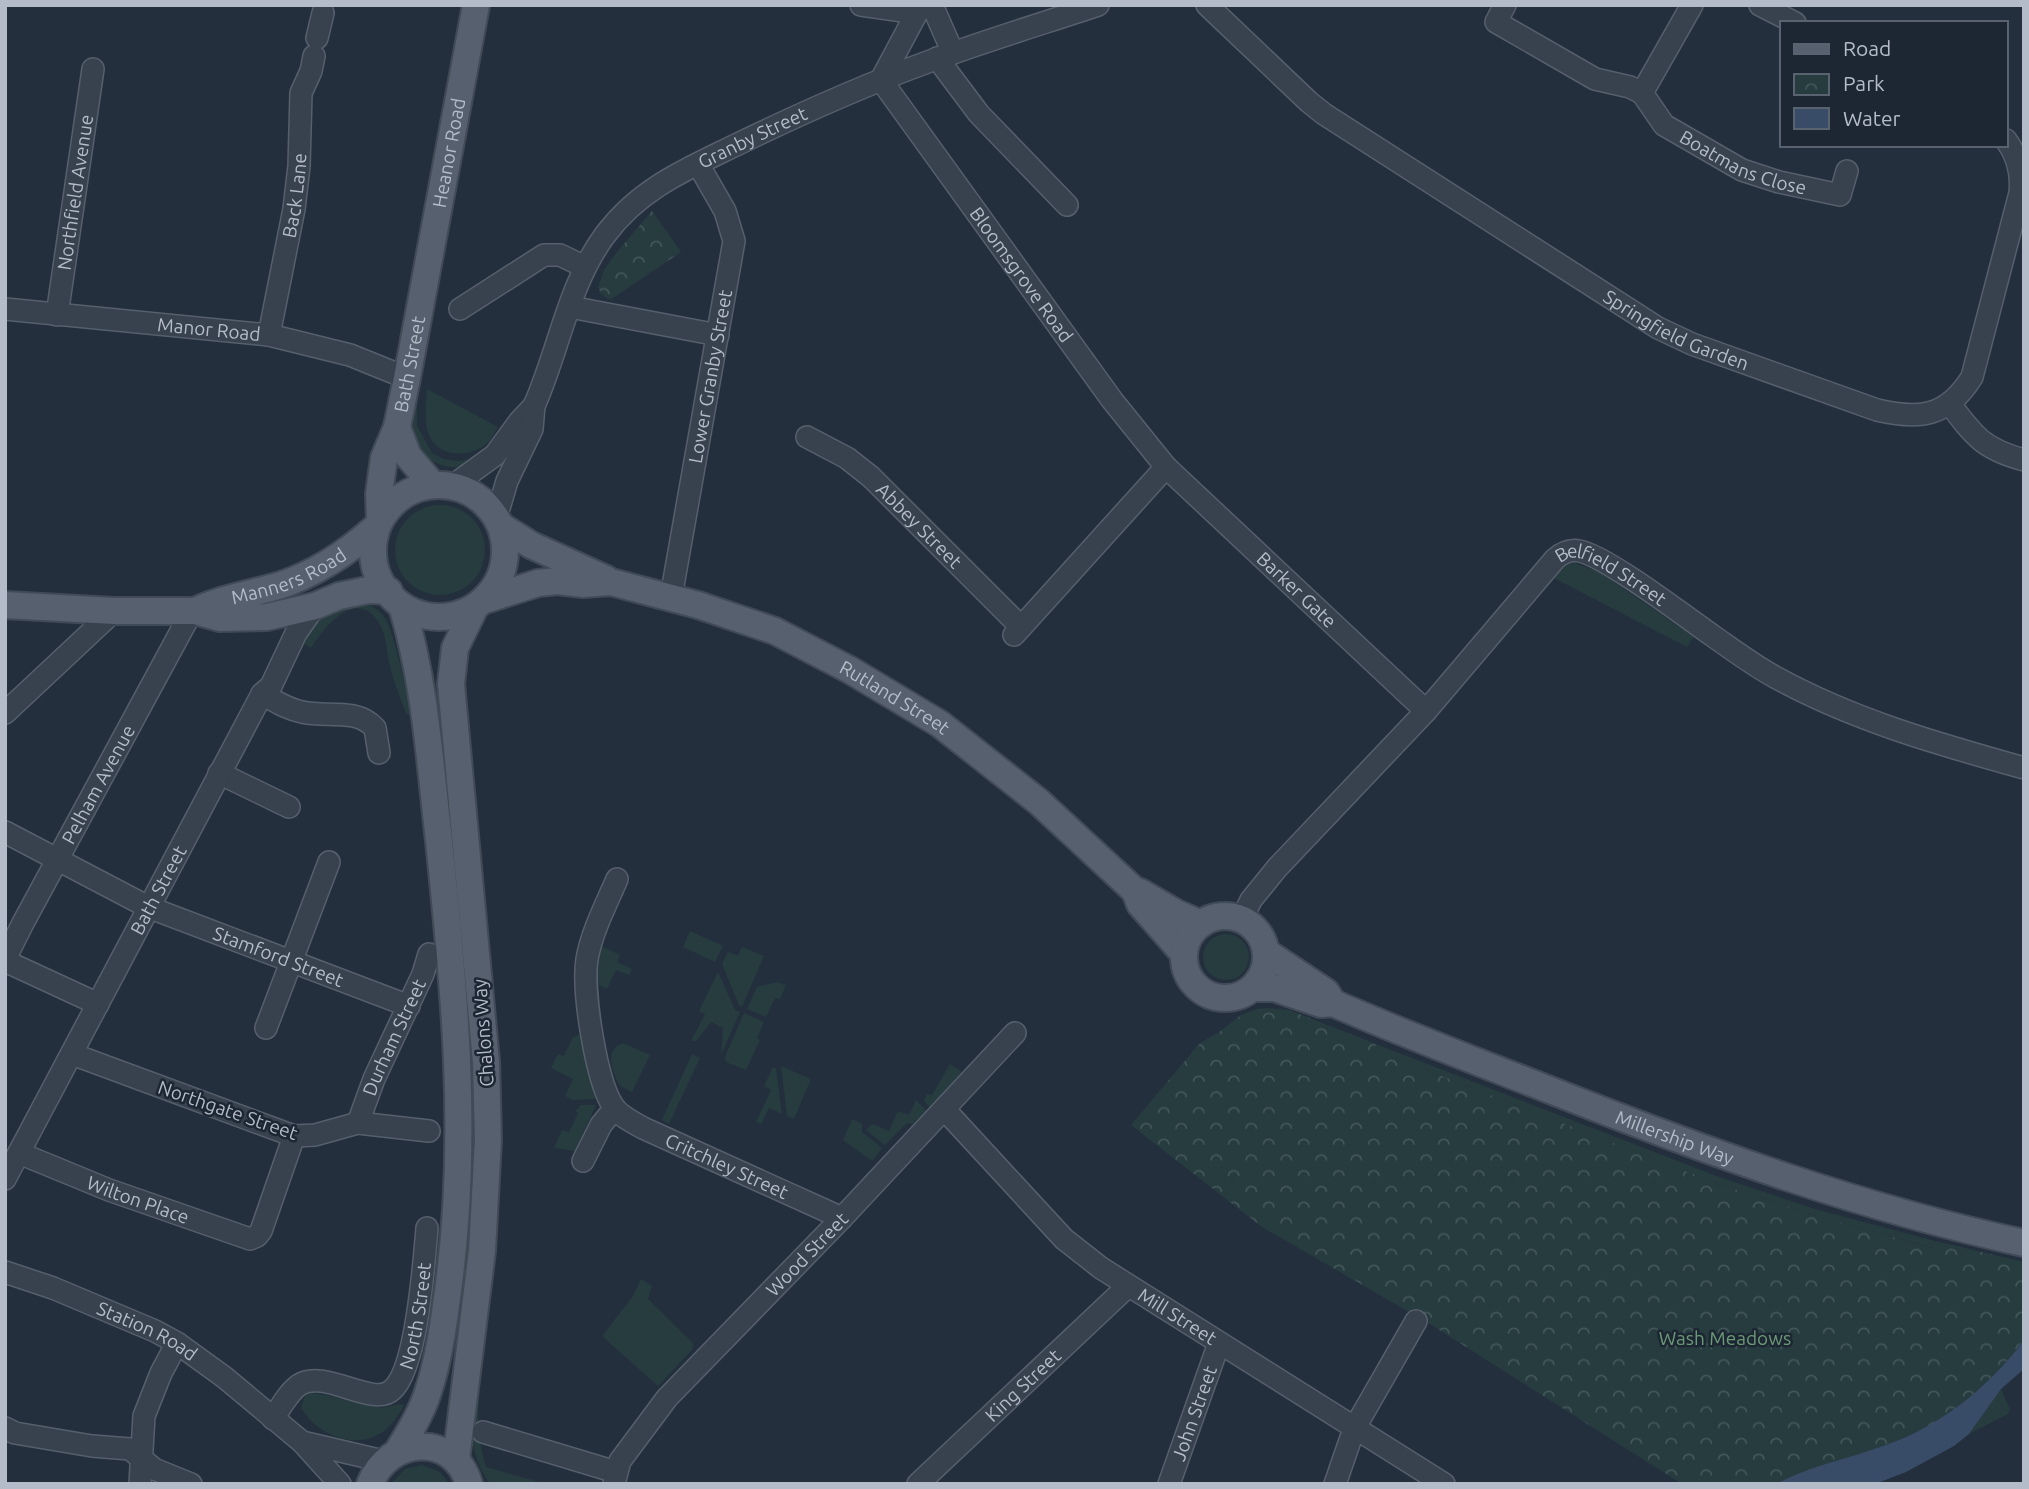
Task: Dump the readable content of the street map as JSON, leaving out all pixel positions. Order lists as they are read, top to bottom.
{
  "streets": {
    "main road": [
      "Heanor Road",
      "Bath Street",
      "Manners Road",
      "Rutland Street",
      "Chalons Way",
      "Millership Way"
    ],
    "street": [
      "Granby Street",
      "Boatmans Close",
      "Northfield Avenue",
      "Back Lane",
      "Bloomsgrove Road",
      "Manor Road",
      "Springfield Garden",
      "Lower Granby Street",
      "Abbey Street",
      "Belfield Street",
      "Barker Gate",
      "Pelham Avenue",
      "Stamford Street",
      "Durham Street",
      "Northgate Street",
      "Critchley Street",
      "Wilton Place",
      "Wood Street",
      "North Street",
      "Mill Street",
      "Station Road",
      "King Street",
      "John Street"
    ]
  },
  "crossings": [
    ["Granby Street", "Bloomsgrove Road"],
    ["Granby Street", "Bath Street"],
    ["Granby Street", "Lower Granby Street"],
    ["Granby Street", "Manners Road"],
    ["Granby Street", "Rutland Street"],
    ["Granby Street", "Chalons Way"],
    ["Heanor Road", "Bath Street"],
    ["Northfield Avenue", "Manor Road"],
    ["Back Lane", "Manor Road"],
    ["Bloomsgrove Road", "Abbey Street"],
    ["Bloomsgrove Road", "Barker Gate"],
    ["Manor Road", "Bath Street"],
    ["Bath Street", "Manners Road"],
    ["Bath Street", "Rutland Street"],
    ["Bath Street", "Stamford Street"],
    ["Bath Street", "Chalons Way"],
    ["Bath Street", "Northgate Street"],
    ["Bath Street", "Wilton Place"],
    ["Lower Granby Street", "Rutland Street"],
    ["Abbey Street", "Barker Gate"],
    ["Manners Road", "Rutland Street"],
    ["Manners Road", "Pelham Avenue"],
    ["Manners Road", "Chalons Way"],
    ["Belfield Street", "Barker Gate"],
    ["Belfield Street", "Rutland Street"],
    ["Belfield Street", "Millership Way"],
    ["Rutland Street", "Chalons Way"],
    ["Rutland Street", "Millership Way"],
    ["Pelham Avenue", "Stamford Street"],
    ["Stamford Street", "Durham Street"],
    ["Chalons Way", "Station Road"],
    ["Durham Street", "Northgate Street"],
    ["Northgate Street", "Wilton Place"],
    ["Critchley Street", "Wood Street"],
    ["Wood Street", "Mill Street"],
    ["North Street", "Station Road"],
    ["Mill Street", "King Street"],
    ["Mill Street", "John Street"]
  ],
  "parks": ["Wash Meadows"],
  "legend": ["Road", "Park", "Water"]
}
